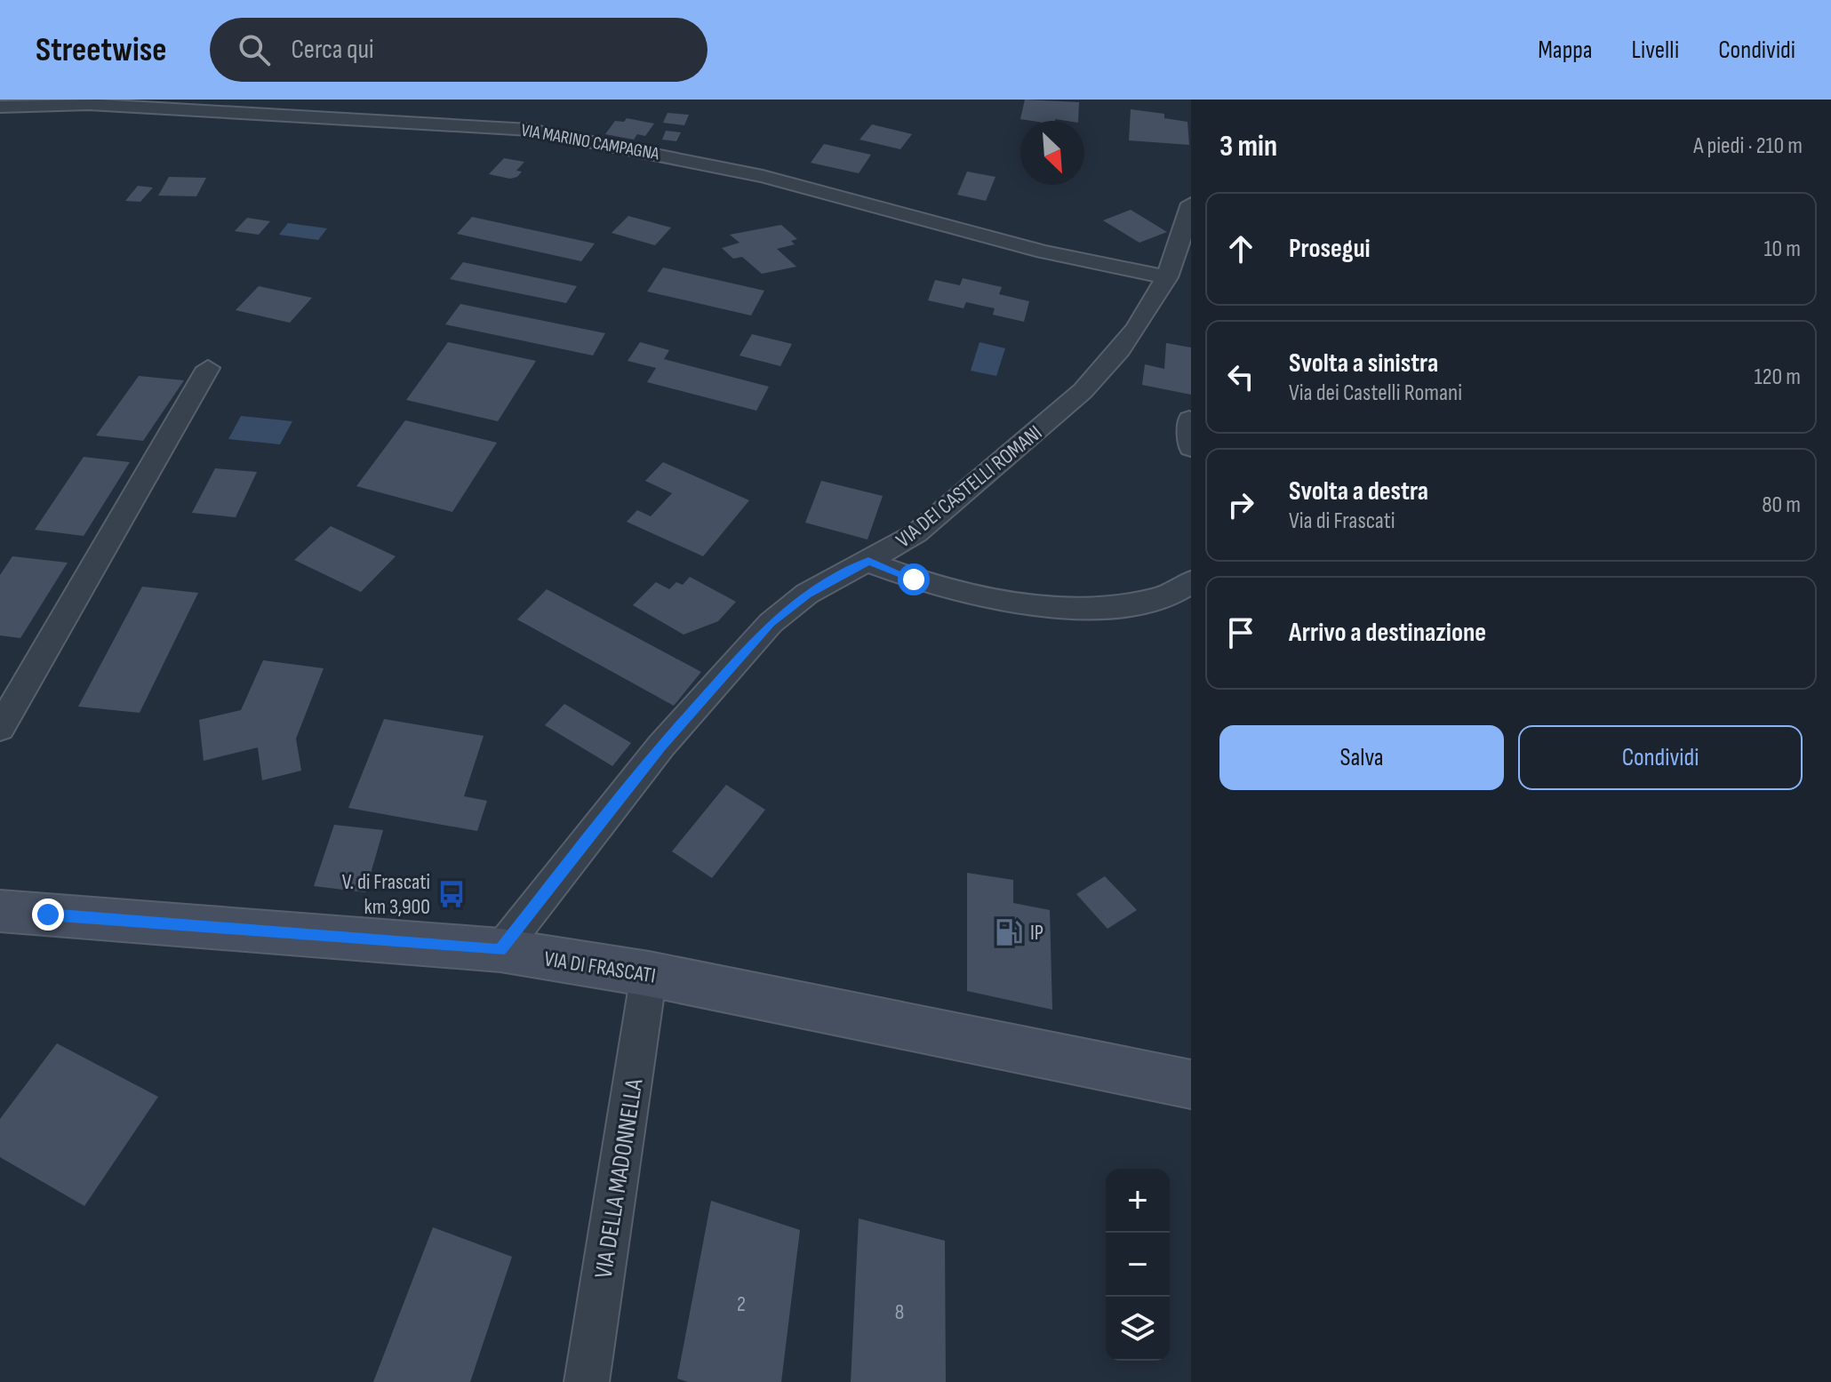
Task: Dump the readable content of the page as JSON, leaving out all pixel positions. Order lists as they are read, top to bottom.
{
  "streets": {
    "main road": ["VIA DI FRASCATI"],
    "street": ["VIA MARINO CAMPAGNA", "VIA DEI CASTELLI ROMANI", "VIA DELLA MADONNELLA"]
  },
  "crossings": [
    ["VIA MARINO CAMPAGNA", "VIA DEI CASTELLI ROMANI"],
    ["VIA DEI CASTELLI ROMANI", "VIA DI FRASCATI"],
    ["VIA DI FRASCATI", "VIA DELLA MADONNELLA"]
  ],
  "places": {
    "bus stop": ["V. di Frascati km 3,900"],
    "fuel station": ["IP"]
  },
  "house_numbers": ["2", "8"],
  "north": "bottom right",
  "page": {
    "header": "Streetwise",
    "search": "Cerca qui",
    "nav": ["Mappa", "Livelli", "Condividi"],
    "heading": ["3 min", "A piedi · 210 m"],
    "list": [
      ["Prosegui", "10 m"],
      ["Svolta a sinistra", "Via dei Castelli Romani", "120 m"],
      ["Svolta a destra", "Via di Frascati", "80 m"],
      "Arrivo a destinazione"
    ],
    "buttons": ["Salva", "Condividi"],
    "map_buttons": ["+", "−"]
  }
}
